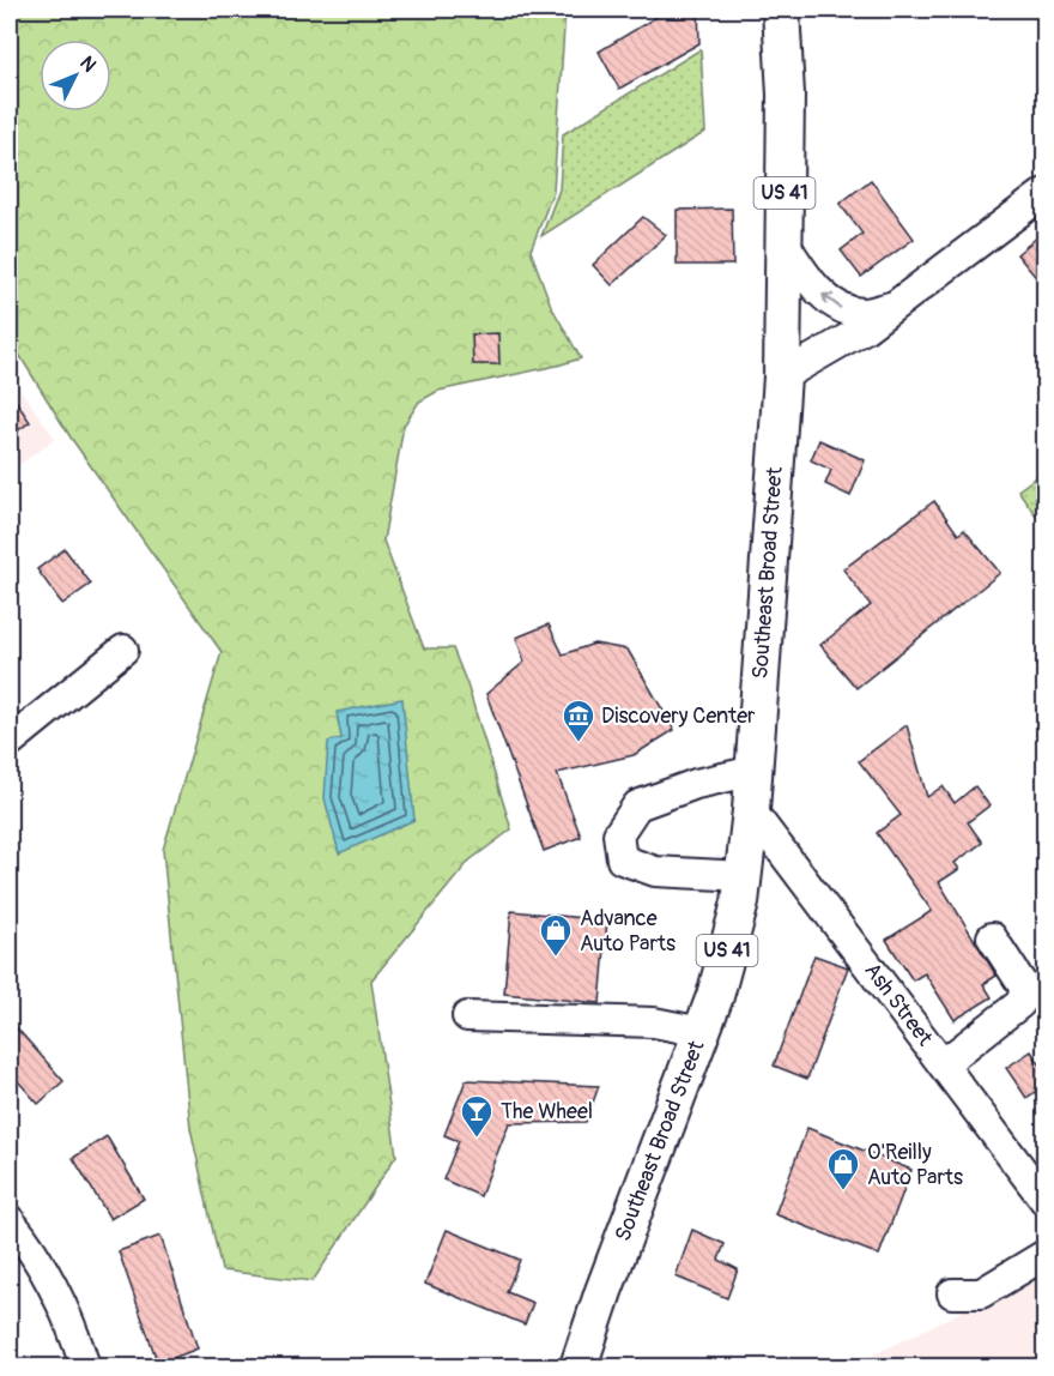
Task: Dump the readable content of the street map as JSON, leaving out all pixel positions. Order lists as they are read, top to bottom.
{
  "streets": {
    "main road": ["US 41", "Southeast Broad Street"],
    "street": ["Ash Street"]
  },
  "crossings": [
    ["Southeast Broad Street", "Ash Street"]
  ],
  "places": {
    "museum": ["Discovery Center"],
    "shop": ["Advance Auto Parts", "O'Reilly Auto Parts"],
    "bar": ["The Wheel"]
  },
  "north": "top right"
}
